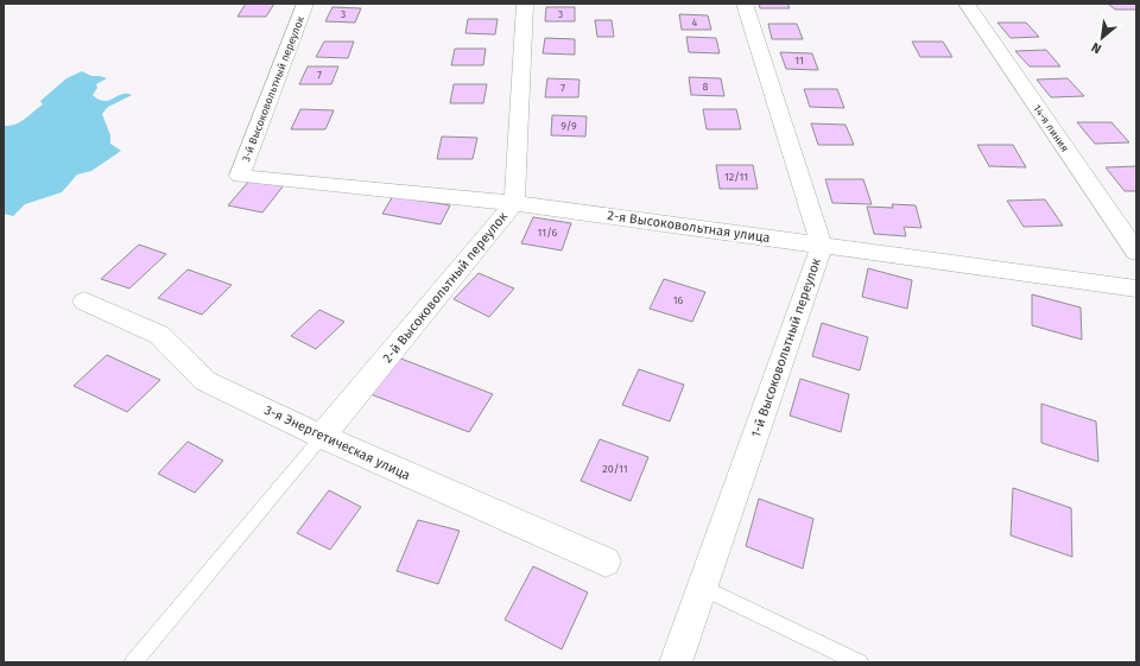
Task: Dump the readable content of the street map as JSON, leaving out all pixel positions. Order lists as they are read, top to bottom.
{
  "streets": {
    "street": [
      "3-й Высоковольтный переулок",
      "14-я линия",
      "2-я Высоковольтная улица",
      "2-й Высоковольтный переулок",
      "1-й Высоковольтный переулок",
      "3-я Энергетическая улица"
    ]
  },
  "crossings": [
    ["3-й Высоковольтный переулок", "2-я Высоковольтная улица"],
    ["2-я Высоковольтная улица", "2-й Высоковольтный переулок"],
    ["2-я Высоковольтная улица", "1-й Высоковольтный переулок"],
    ["2-й Высоковольтный переулок", "3-я Энергетическая улица"]
  ],
  "house_numbers": [
    "3",
    "3",
    "4",
    "11",
    "7",
    "8",
    "7",
    "9/9",
    "12/11",
    "11/6",
    "16",
    "20/11"
  ],
  "north": "bottom left"
}
